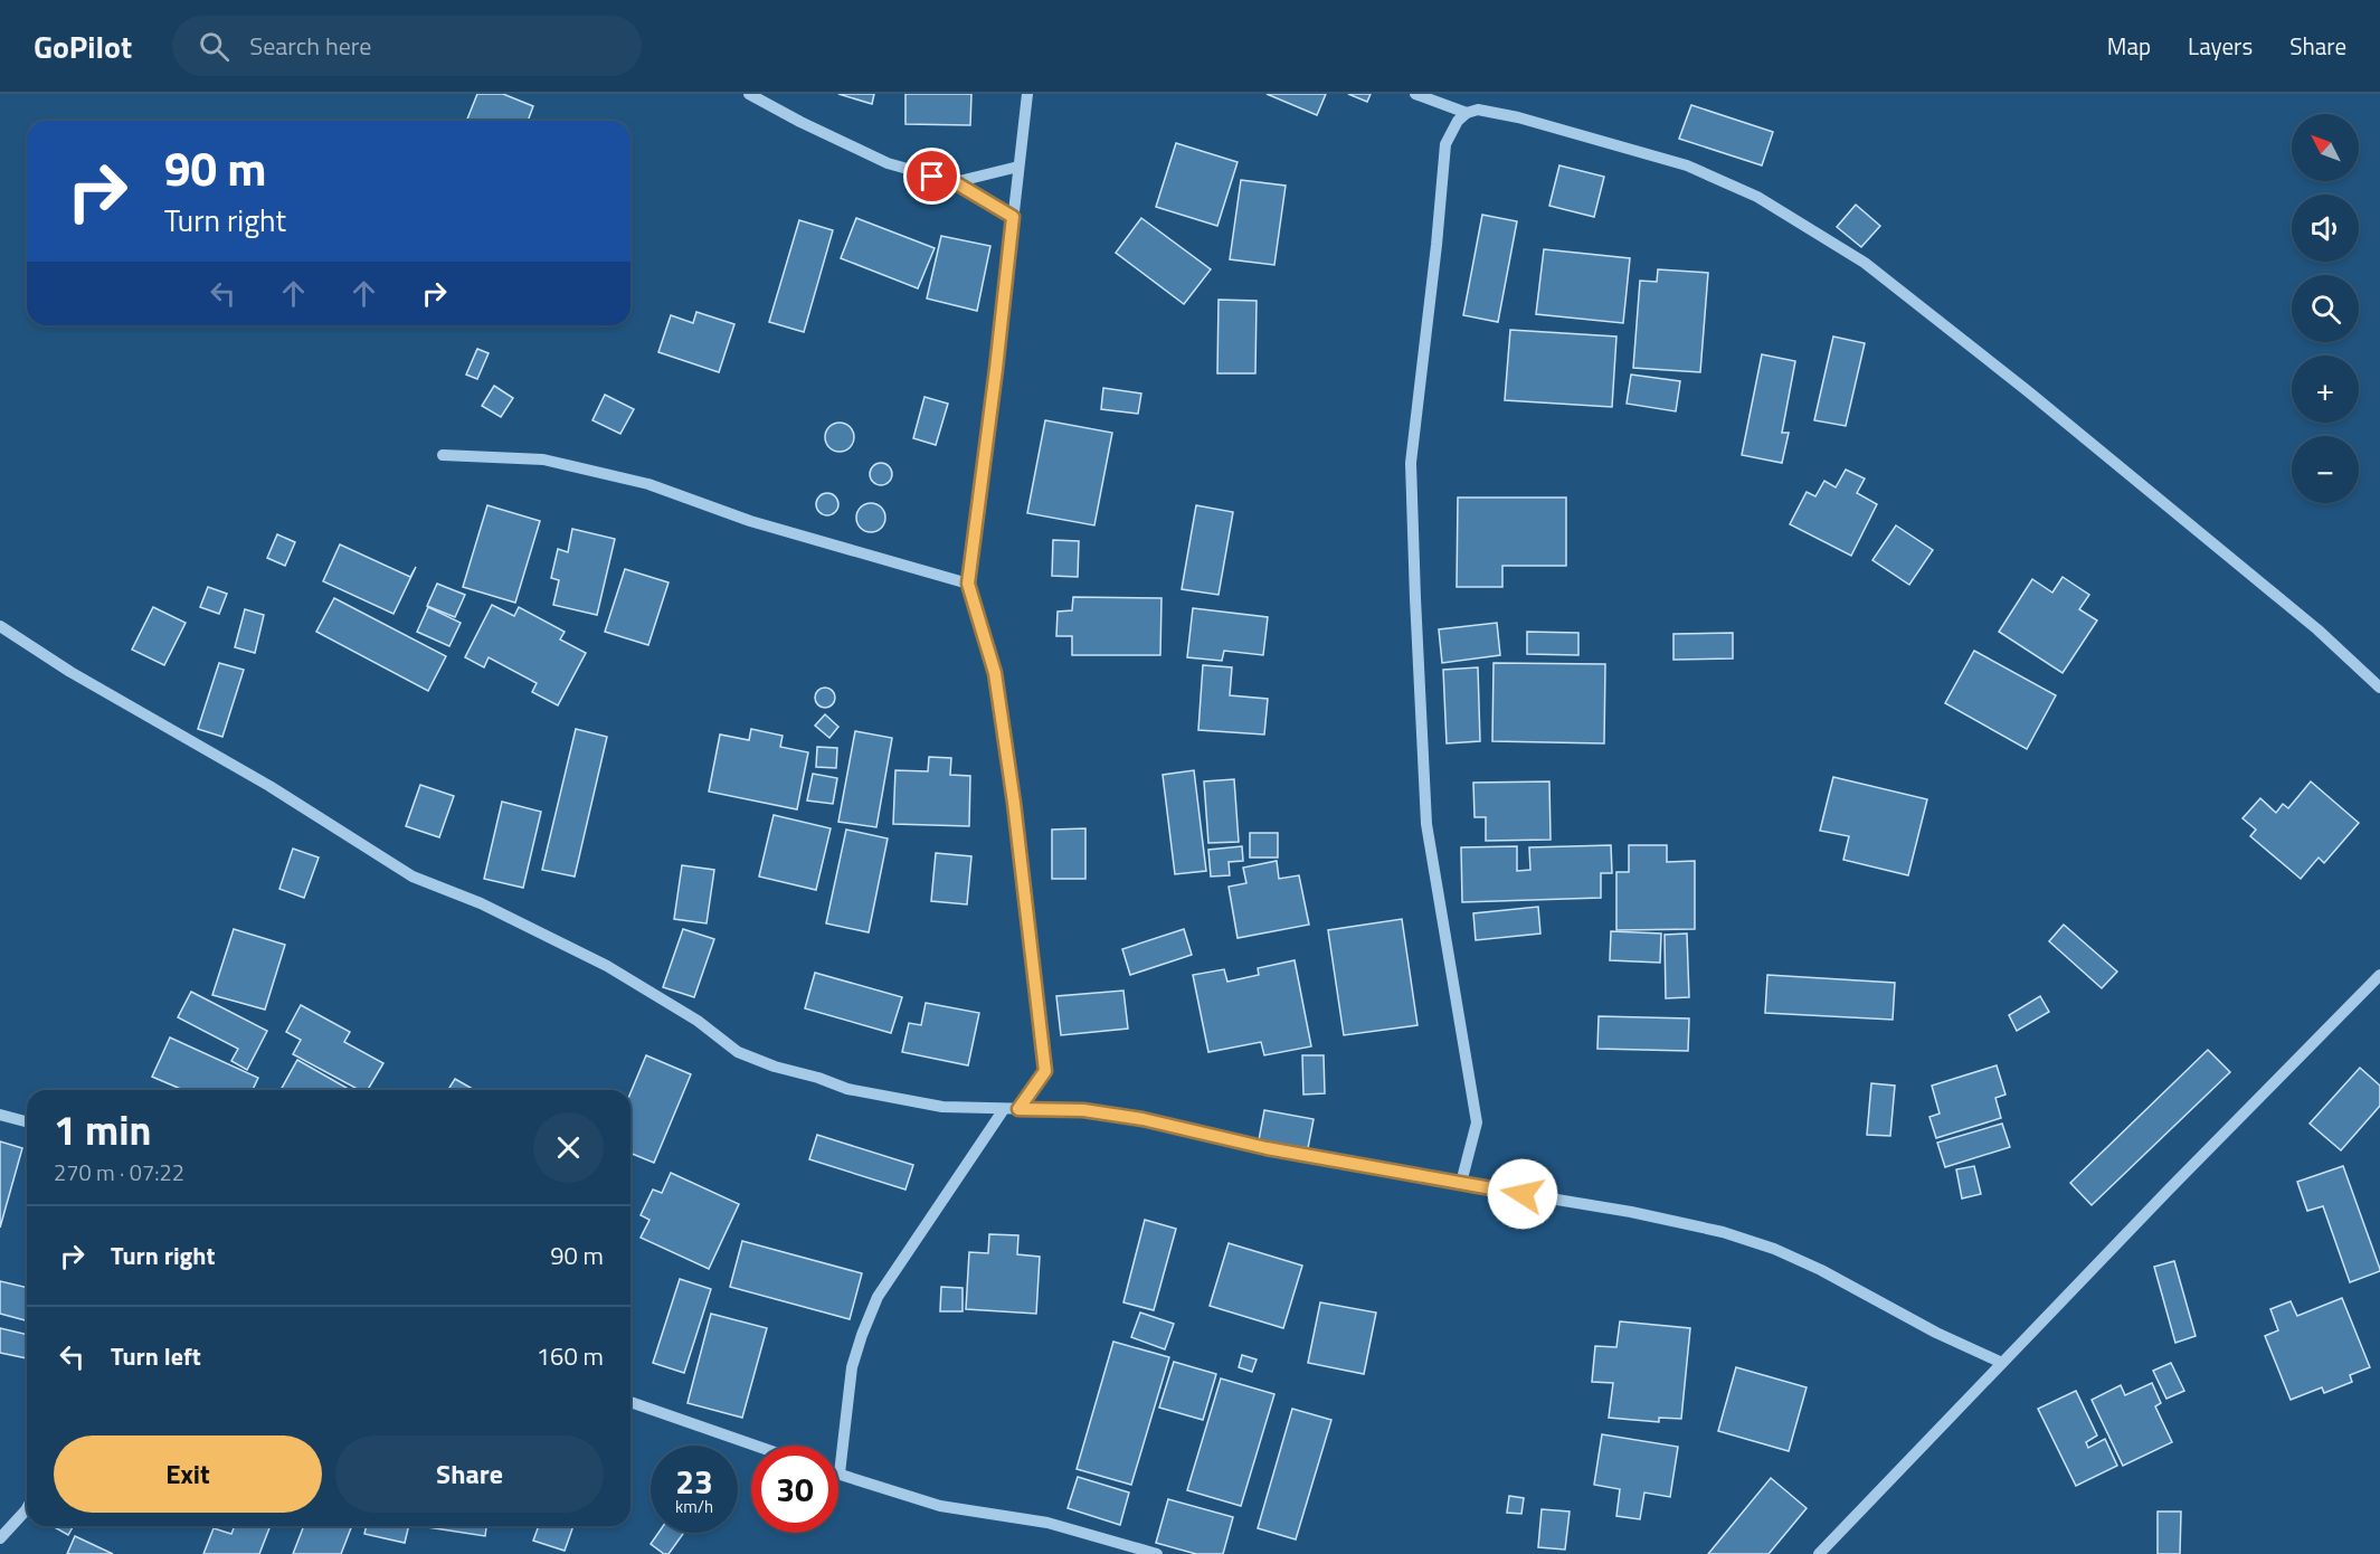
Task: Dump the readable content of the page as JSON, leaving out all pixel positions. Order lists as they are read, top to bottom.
{
  "north": "top left",
  "page": {
    "header": "GoPilot",
    "search": "Search here",
    "nav": ["Map", "Layers", "Share"],
    "map_buttons": ["+", "−"],
    "turn": ["90 m", "Turn right"],
    "heading": ["1 min", "270 m · 07:22"],
    "list": [
      {
        "name": "Turn right",
        "value": "90 m"
      },
      {
        "name": "Turn left",
        "value": "160 m"
      }
    ],
    "buttons": ["Exit", "Share"],
    "speed": "23 km/h",
    "limit": "30"
  }
}
